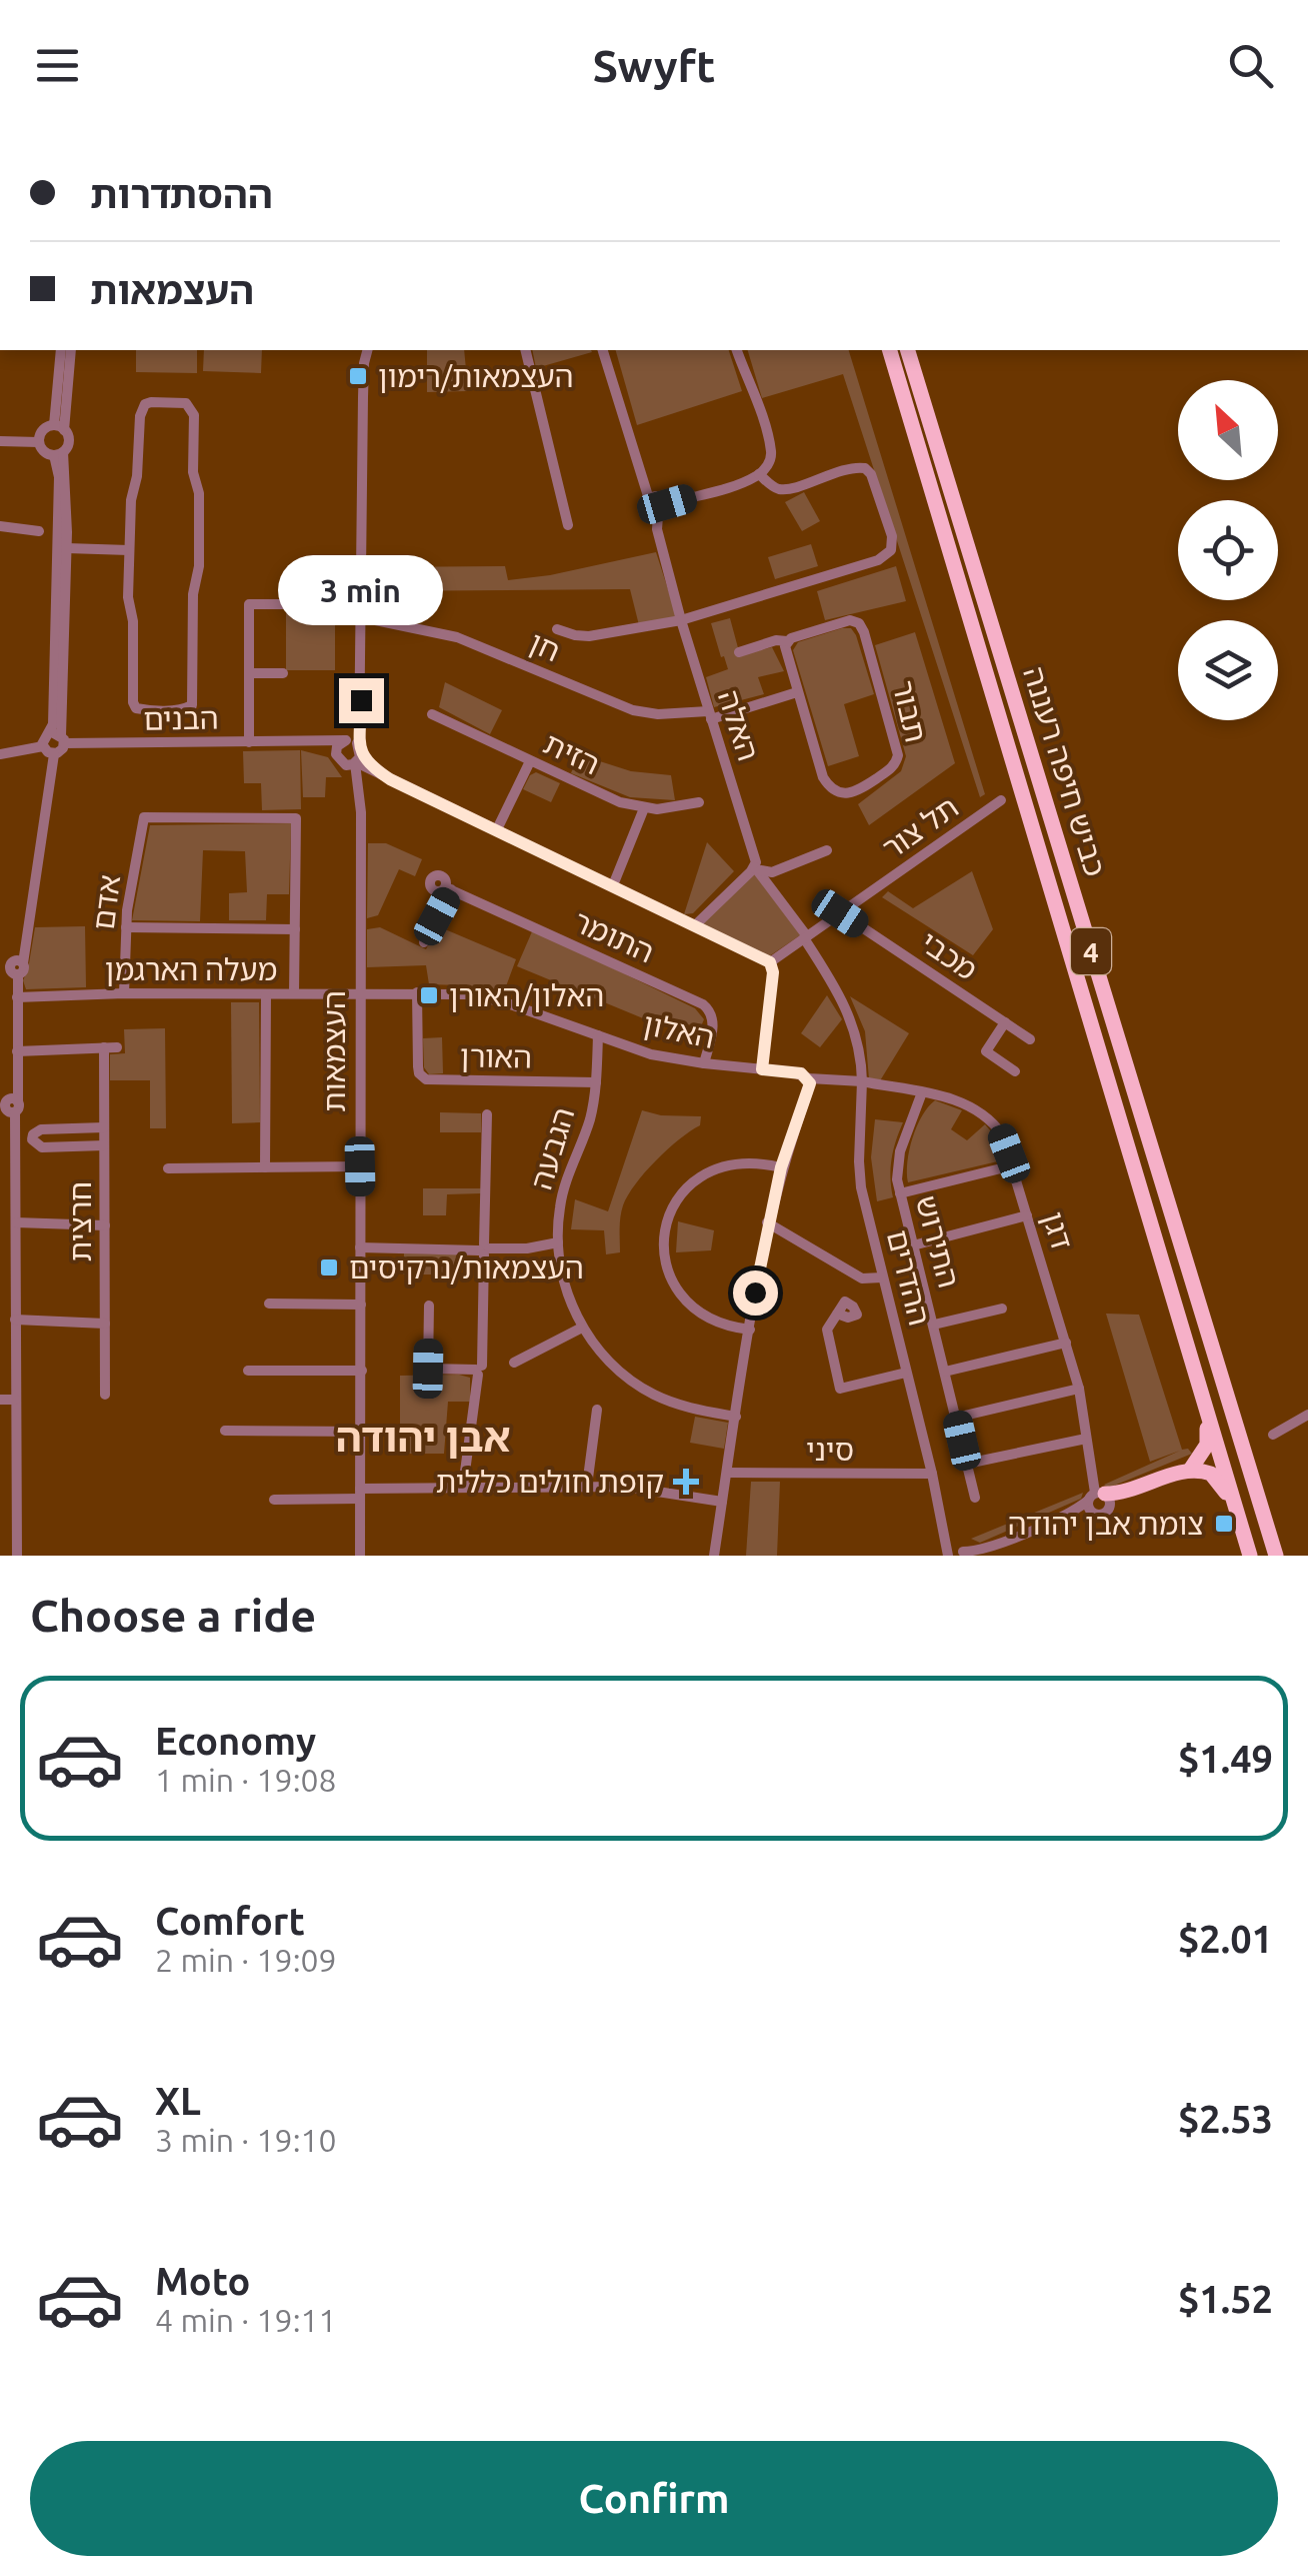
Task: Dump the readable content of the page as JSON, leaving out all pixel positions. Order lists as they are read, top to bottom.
{
  "streets": {
    "highway": ["כביש חיפה רעננה", "4"],
    "street": [
      "חן",
      "תבור",
      "הבנים",
      "האלה",
      "הזית",
      "תל צור",
      "אדם",
      "התומר",
      "מכבי",
      "מעלה הארגמן",
      "האלון",
      "העצמאות",
      "האורן",
      "הגבעה",
      "חרצית",
      "דגן",
      "התירוש",
      "ההדרים",
      "סיני"
    ]
  },
  "crossings": [
    ["חן", "האלה"],
    ["הבנים", "העצמאות"],
    ["האלה", "ההדרים"],
    ["תל צור", "מכבי"],
    ["תל צור", "ההדרים"],
    ["אדם", "מעלה הארגמן"],
    ["התומר", "האלון"],
    ["מעלה הארגמן", "האלון"],
    ["מעלה הארגמן", "העצמאות"],
    ["מעלה הארגמן", "האורן"],
    ["מעלה הארגמן", "הגבעה"],
    ["האלון", "הגבעה"],
    ["האורן", "הגבעה"],
    ["דגן", "התירוש"],
    ["דגן", "ההדרים"],
    ["ההדרים", "סיני"]
  ],
  "districts": ["אבן יהודה"],
  "places": {
    "transit": [
      "העצמאות/רימון",
      "האלון/האורן",
      "העצמאות/נרקיסים",
      "צומת אבן יהודה"
    ],
    "health": ["קופת חולים כללית"]
  },
  "north": "top left",
  "page": {
    "header": "Swyft",
    "banner": ["ההסתדרות", "העצמאות"],
    "bubble": "3 min",
    "heading": "Choose a ride",
    "list": [
      {
        "name": "Economy",
        "note": "1 min · 19:08",
        "value": "$1.49"
      },
      {
        "name": "Comfort",
        "note": "2 min · 19:09",
        "value": "$2.01"
      },
      {
        "name": "XL",
        "note": "3 min · 19:10",
        "value": "$2.53"
      },
      {
        "name": "Moto",
        "note": "4 min · 19:11",
        "value": "$1.52"
      }
    ],
    "buttons": "Confirm"
  }
}
